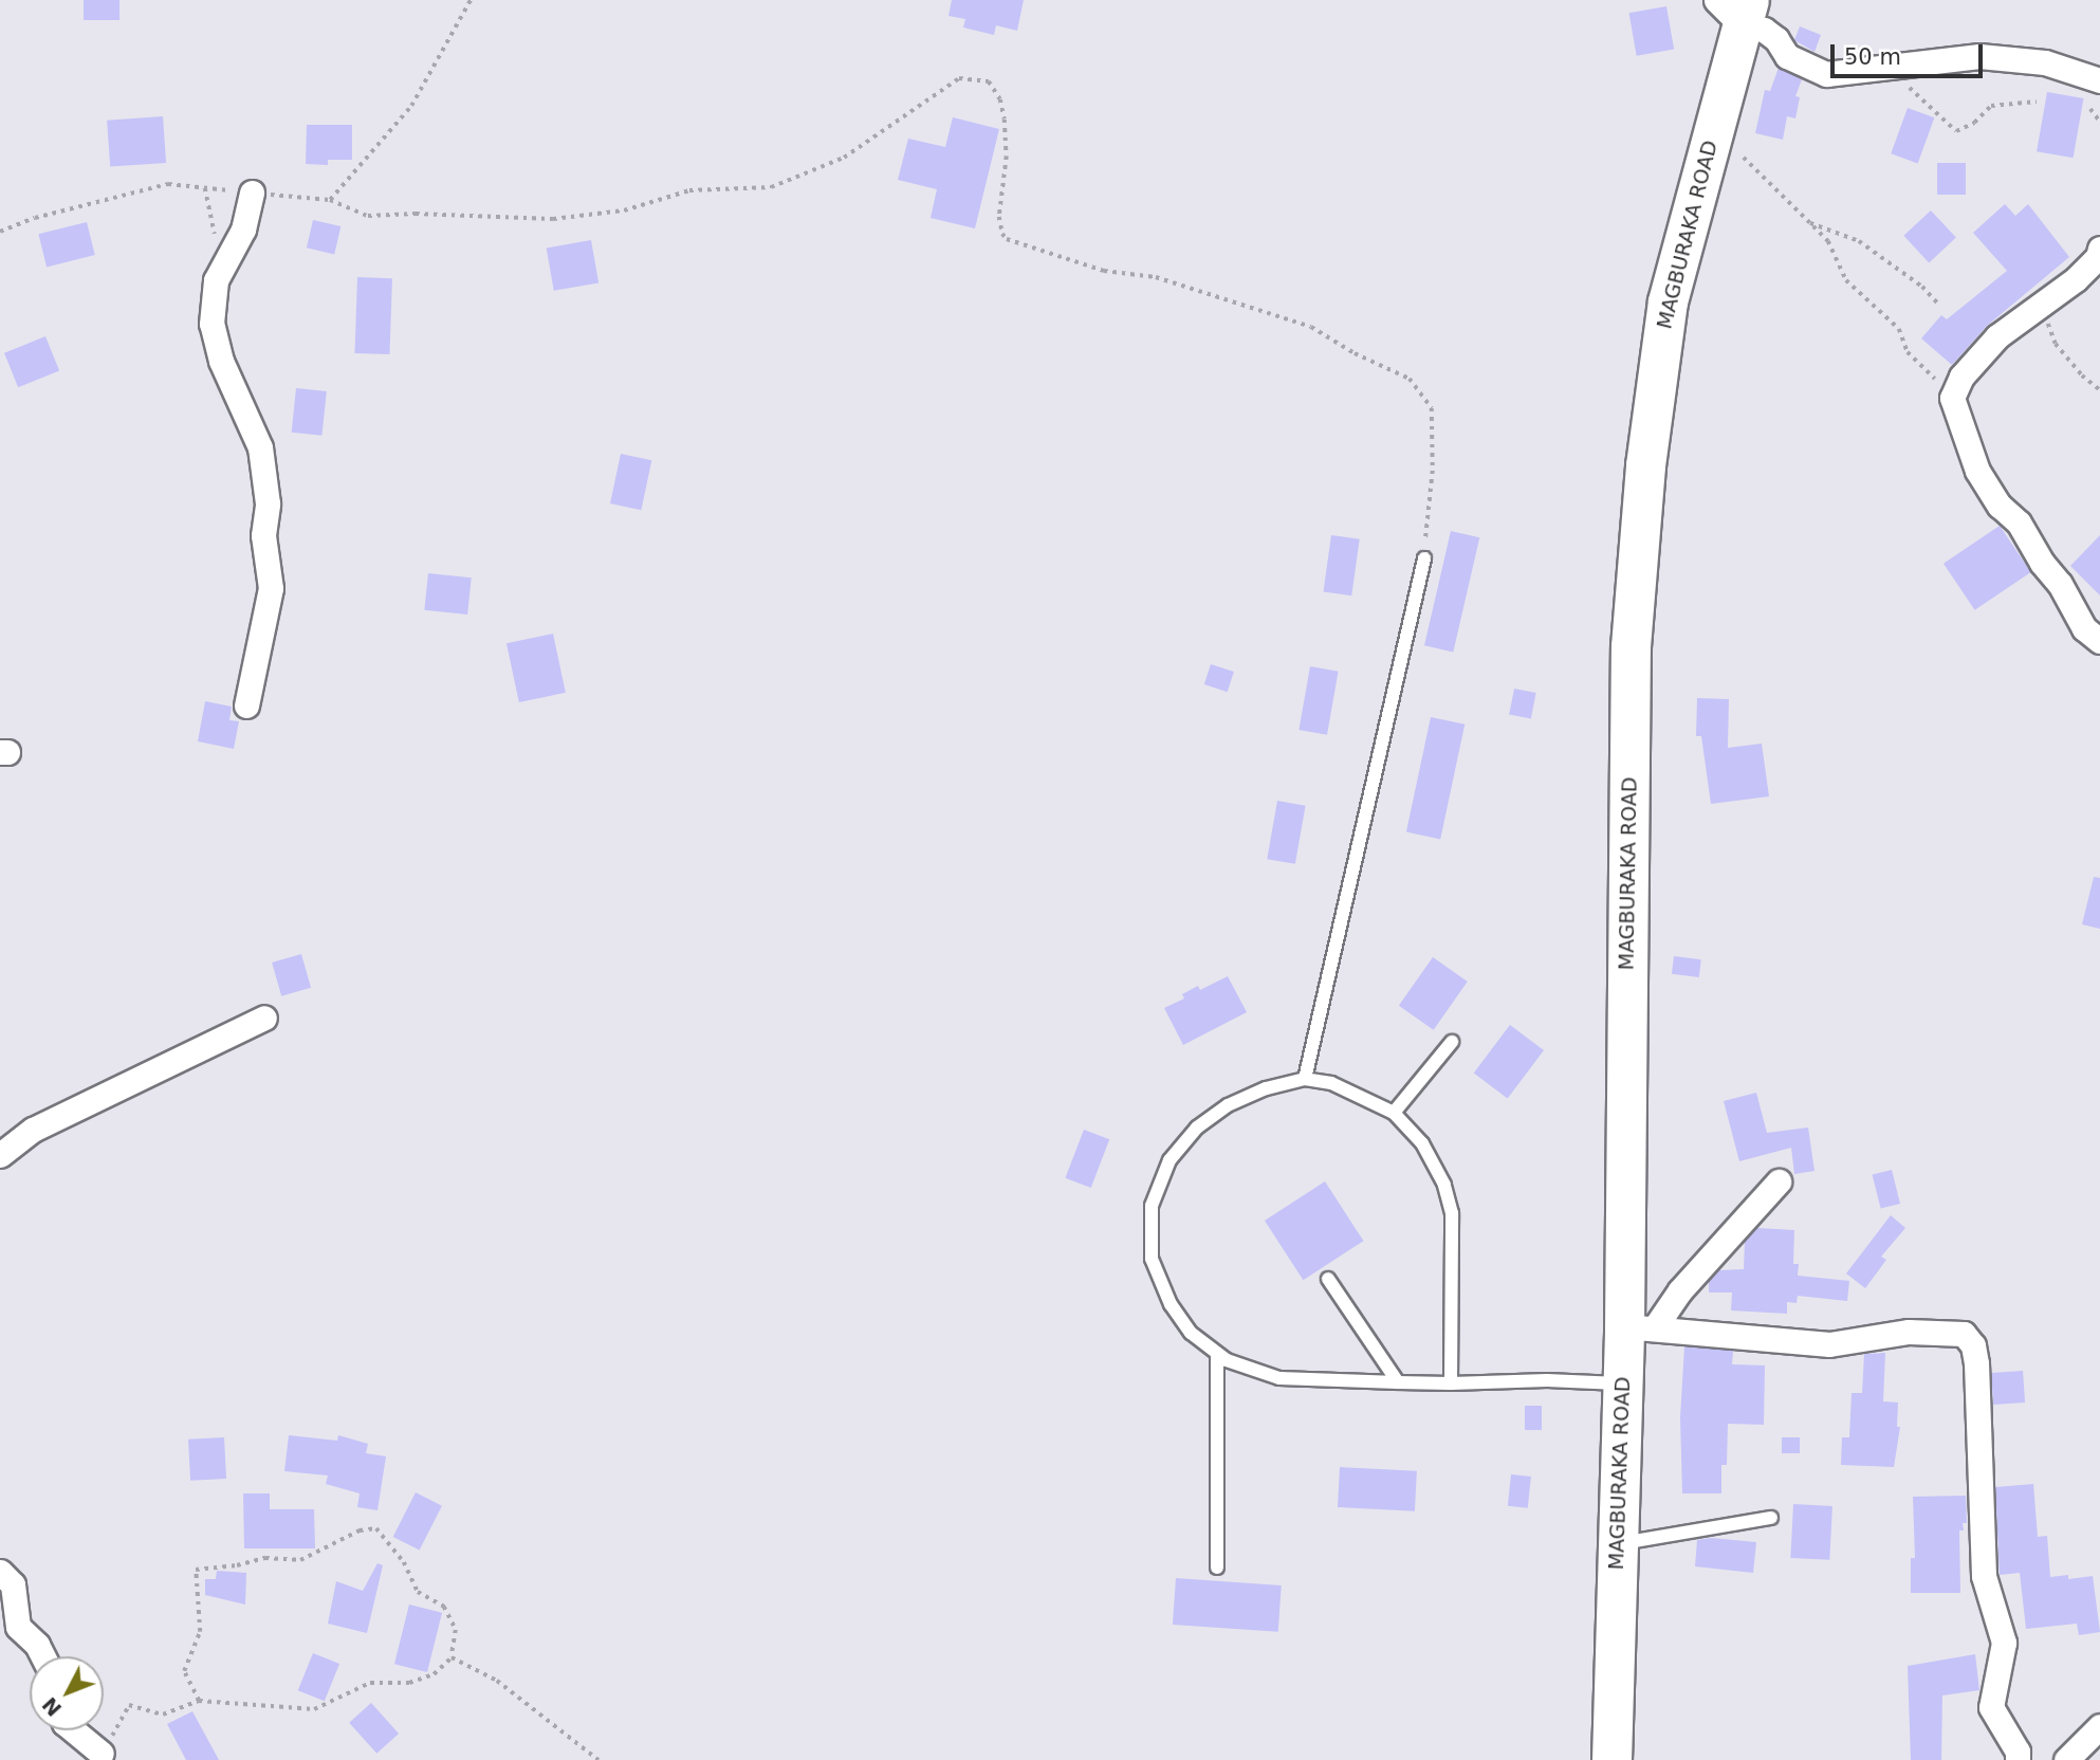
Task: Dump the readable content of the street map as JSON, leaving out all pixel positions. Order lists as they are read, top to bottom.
{
  "streets": {
    "main road": ["MAGBURAKA ROAD"]
  },
  "scale_bar": "50 m",
  "north": "bottom left"
}
